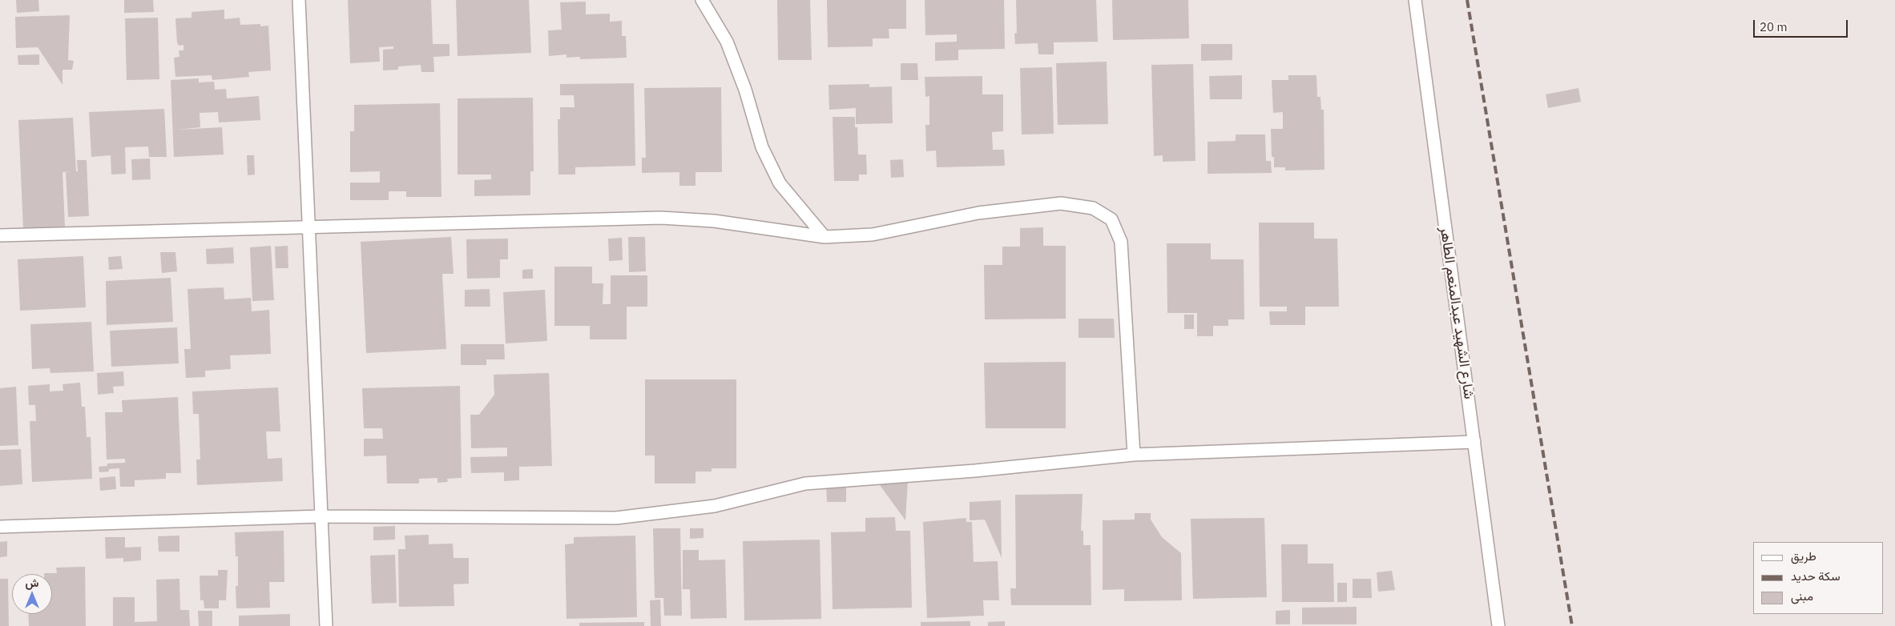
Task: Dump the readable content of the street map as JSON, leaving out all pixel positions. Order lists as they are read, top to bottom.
{
  "streets": {
    "street": ["شارع الشهيد عبدالمنعم الطاهر"]
  },
  "legend": ["طريق", "سكة حديد", "مبنى"],
  "scale_bar": "20 m",
  "north": "top"
}
